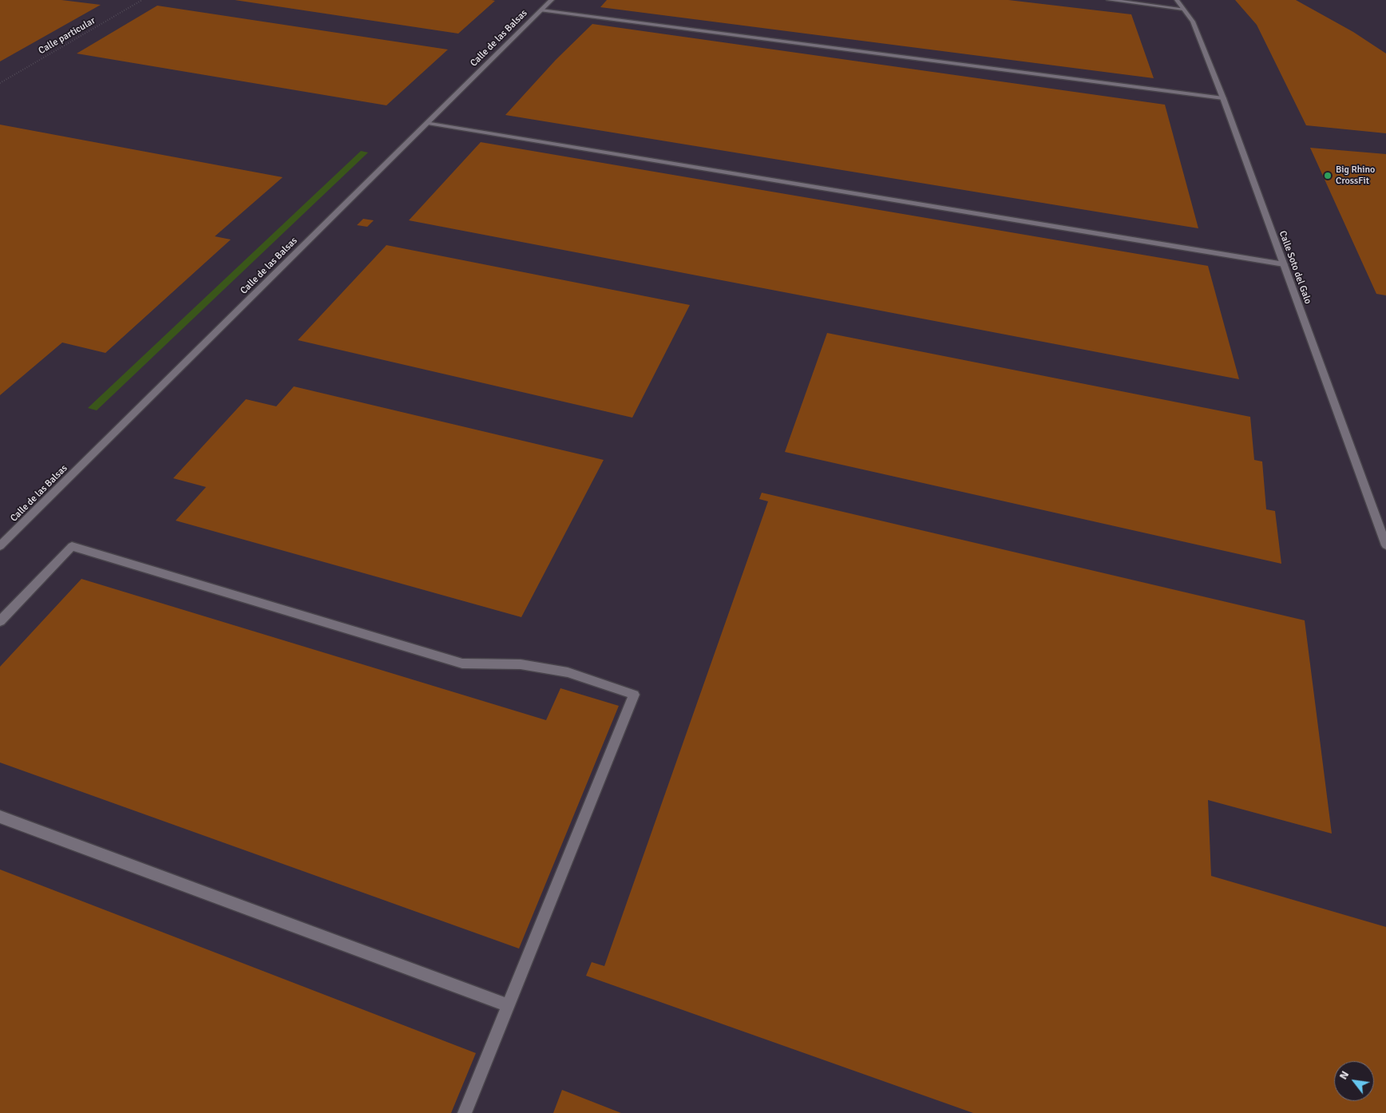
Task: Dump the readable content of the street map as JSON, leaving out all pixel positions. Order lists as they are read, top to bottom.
{
  "streets": {
    "street": ["Calle de las Balsas", "Calle Soto del Galo"],
    "path": ["Calle particular"]
  },
  "places": ["Big Rhino CrossFit"],
  "north": "top left"
}
